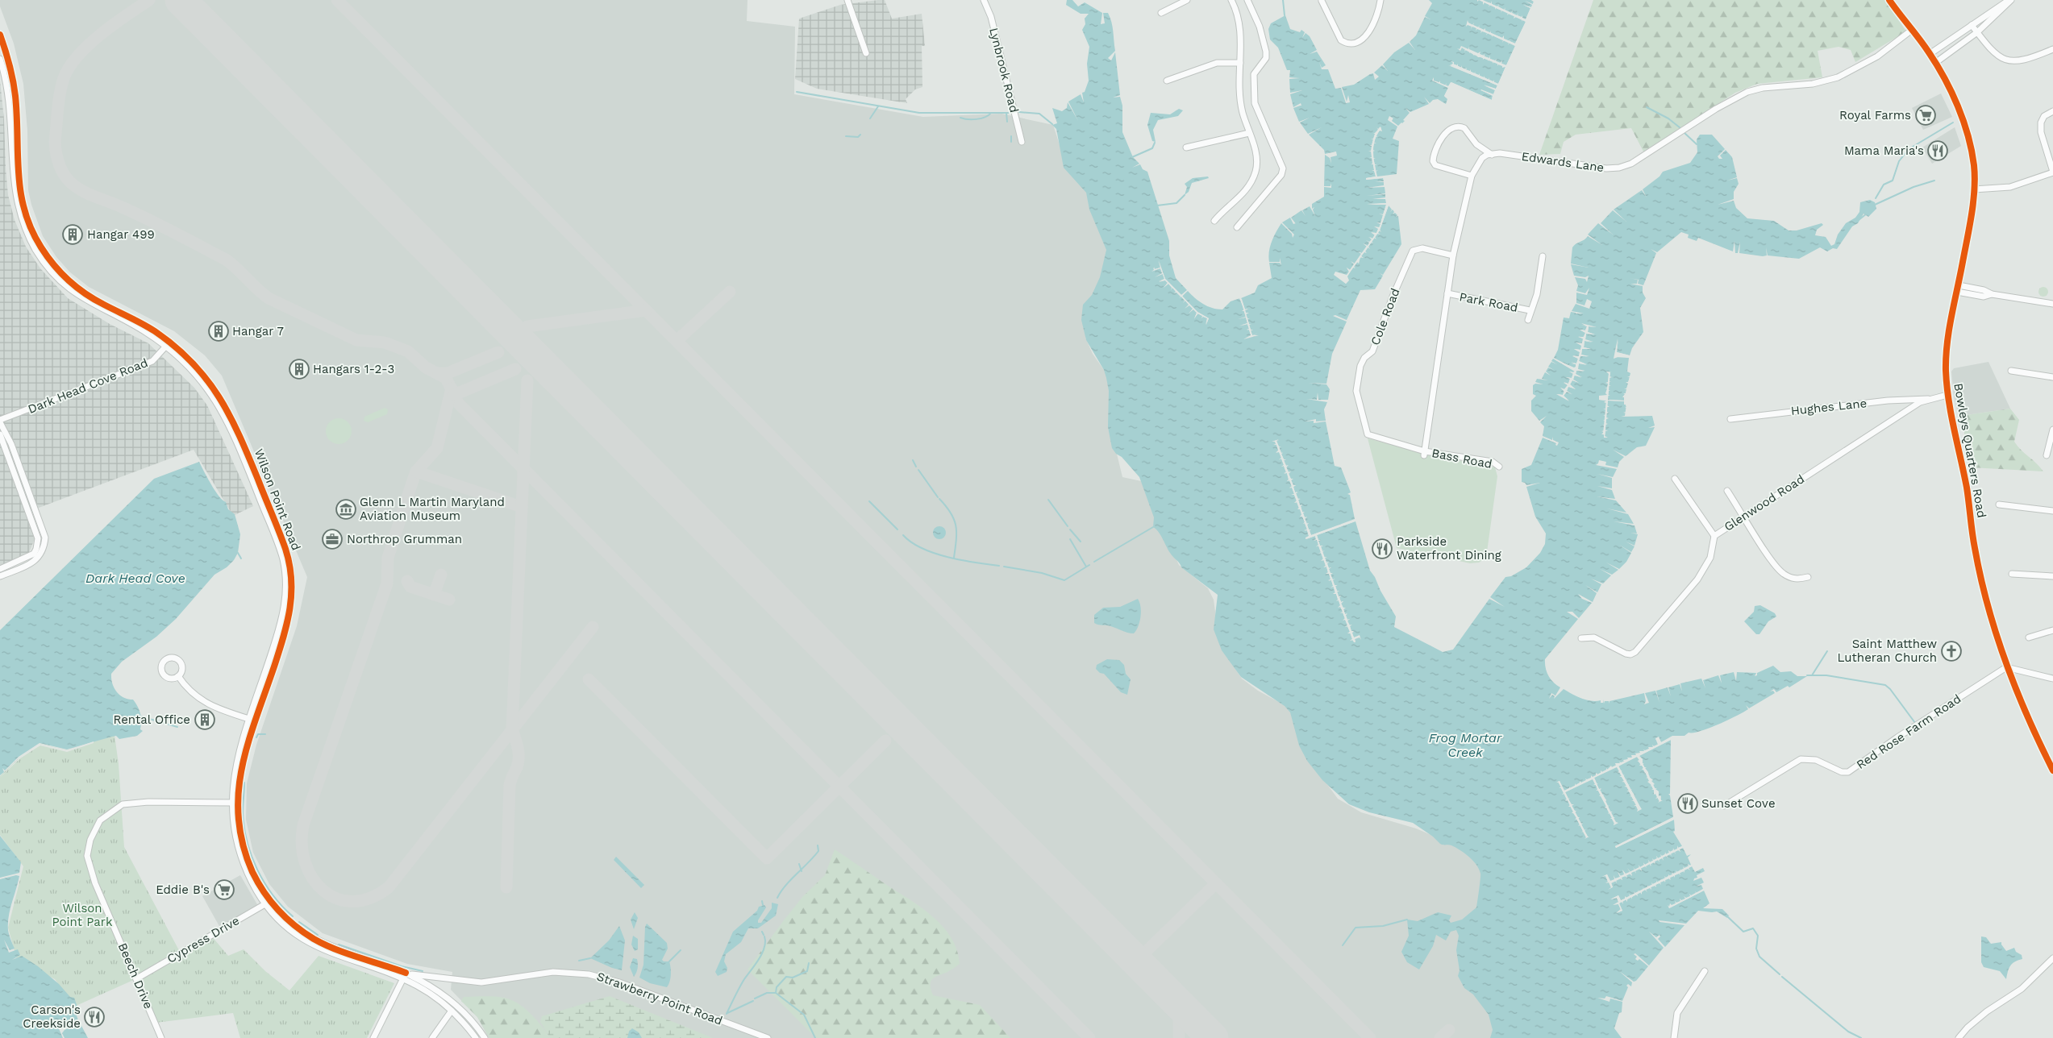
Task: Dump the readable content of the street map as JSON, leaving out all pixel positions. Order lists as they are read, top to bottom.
{
  "streets": {
    "street": [
      "Lynbrook Road",
      "Edwards Lane",
      "Park Road",
      "Cole Road",
      "Dark Head Cove Road",
      "Hughes Lane",
      "Bowleys Quarters Road",
      "Bass Road",
      "Wilson Point Road",
      "Glenwood Road",
      "Red Rose Farm Road",
      "Cypress Drive",
      "Beech Drive",
      "Strawberry Point Road"
    ]
  },
  "crossings": [
    ["Edwards Lane", "Bowleys Quarters Road"],
    ["Cole Road", "Bass Road"],
    ["Dark Head Cove Road", "Wilson Point Road"],
    ["Hughes Lane", "Glenwood Road"],
    ["Bowleys Quarters Road", "Glenwood Road"],
    ["Bowleys Quarters Road", "Red Rose Farm Road"],
    ["Wilson Point Road", "Cypress Drive"],
    ["Wilson Point Road", "Beech Drive"],
    ["Wilson Point Road", "Strawberry Point Road"],
    ["Cypress Drive", "Beech Drive"]
  ],
  "water": ["Dark Head Cove", "Frog Mortar Creek"],
  "parks": ["Wilson Point Park"],
  "places": {
    "supermarket": ["Royal Farms", "Eddie B's"],
    "restaurant": [
      "Mama Maria's",
      "Parkside Waterfront Dining",
      "Sunset Cove",
      "Carson's Creekside"
    ],
    "building": [
      "Hangar 499",
      "Hangar 7",
      "Hangars 1-2-3",
      "Rental Office"
    ],
    "museum": ["Glenn L Martin Maryland Aviation Museum"],
    "office": ["Northrop Grumman"],
    "church": ["Saint Matthew Lutheran Church"]
  }
}
